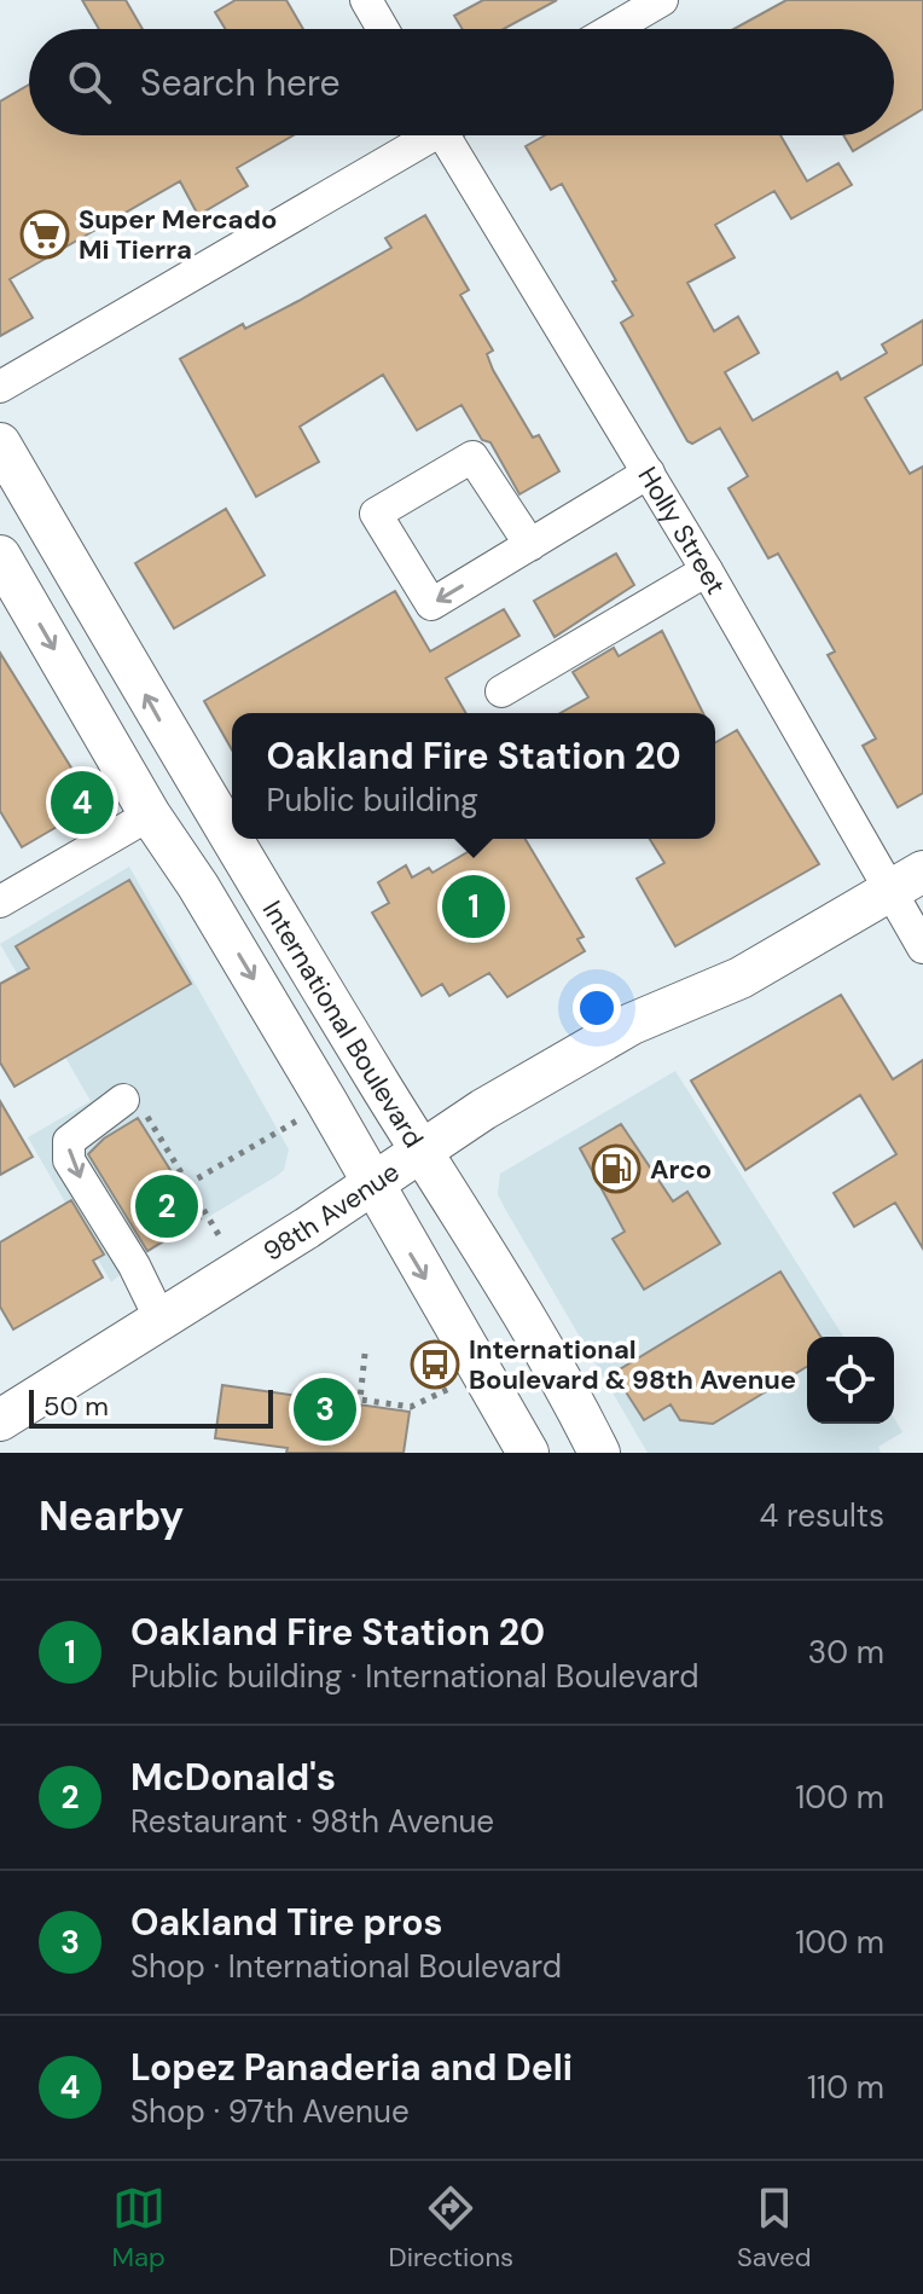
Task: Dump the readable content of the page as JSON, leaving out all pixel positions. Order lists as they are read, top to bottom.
{
  "streets": {
    "main road": ["International Boulevard", "98th Avenue"],
    "street": ["Holly Street"]
  },
  "crossings": [
    ["Holly Street", "98th Avenue"],
    ["International Boulevard", "98th Avenue"]
  ],
  "places": {
    "supermarket": ["Super Mercado Mi Tierra"],
    "fuel station": ["Arco"],
    "bus stop": ["International Boulevard & 98th Avenue"]
  },
  "scale_bar": "50 m",
  "page": {
    "search": "Search here",
    "popup": ["Oakland Fire Station 20", "Public building"],
    "pins": [
      "4",
      "1",
      "2",
      "3"
    ],
    "scale": "50 m",
    "heading": ["Nearby", "4 results"],
    "list": [
      {
        "mark": "1",
        "name": "Oakland Fire Station 20",
        "note": "Public building · International Boulevard",
        "value": "30 m"
      },
      {
        "mark": "2",
        "name": "McDonald's",
        "note": "Restaurant · 98th Avenue",
        "value": "100 m"
      },
      {
        "mark": "3",
        "name": "Oakland Tire pros",
        "note": "Shop · International Boulevard",
        "value": "100 m"
      },
      {
        "mark": "4",
        "name": "Lopez Panaderia and Deli",
        "note": "Shop · 97th Avenue",
        "value": "110 m"
      }
    ],
    "nav": ["Map", "Directions", "Saved"]
  }
}
